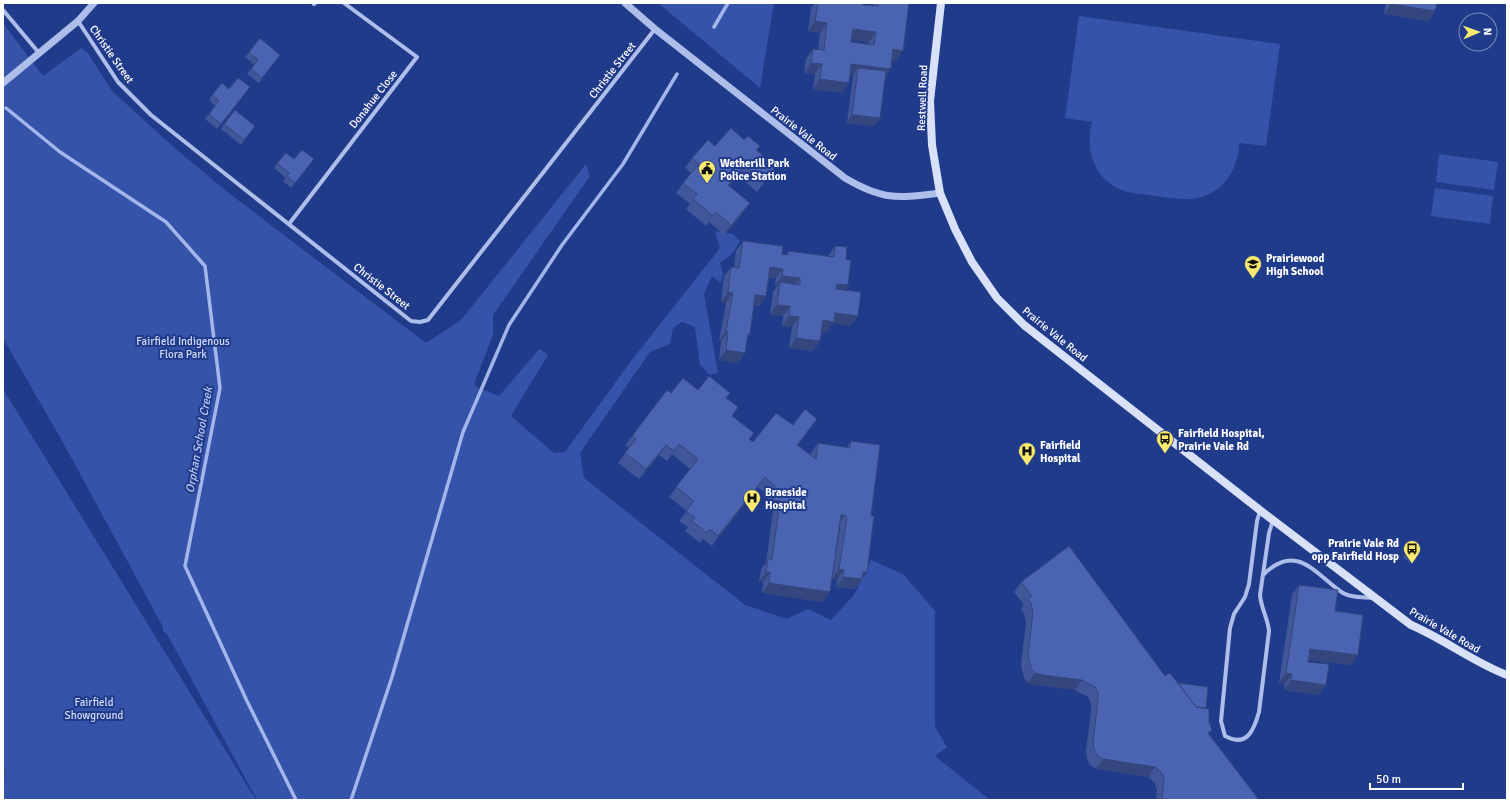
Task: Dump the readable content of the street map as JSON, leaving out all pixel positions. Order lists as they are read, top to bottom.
{
  "streets": {
    "main road": ["Restwell Road", "Prairie Vale Road"],
    "street": ["Christie Street", "Donahue Close"]
  },
  "crossings": [
    ["Christie Street", "Donahue Close"],
    ["Christie Street", "Prairie Vale Road"],
    ["Restwell Road", "Prairie Vale Road"]
  ],
  "water": ["Orphan School Creek"],
  "parks": ["Fairfield Indigenous Flora Park", "Fairfield Showground"],
  "places": {
    "public building": ["Wetherill Park Police Station"],
    "school or university": ["Prairiewood High School"],
    "bus stop": ["Fairfield Hospital, Prairie Vale Rd", "Prairie Vale Rd opp Fairfield Hosp"],
    "hospital": ["Fairfield Hospital", "Braeside Hospital"]
  },
  "scale_bar": "50 m",
  "north": "right"
}
